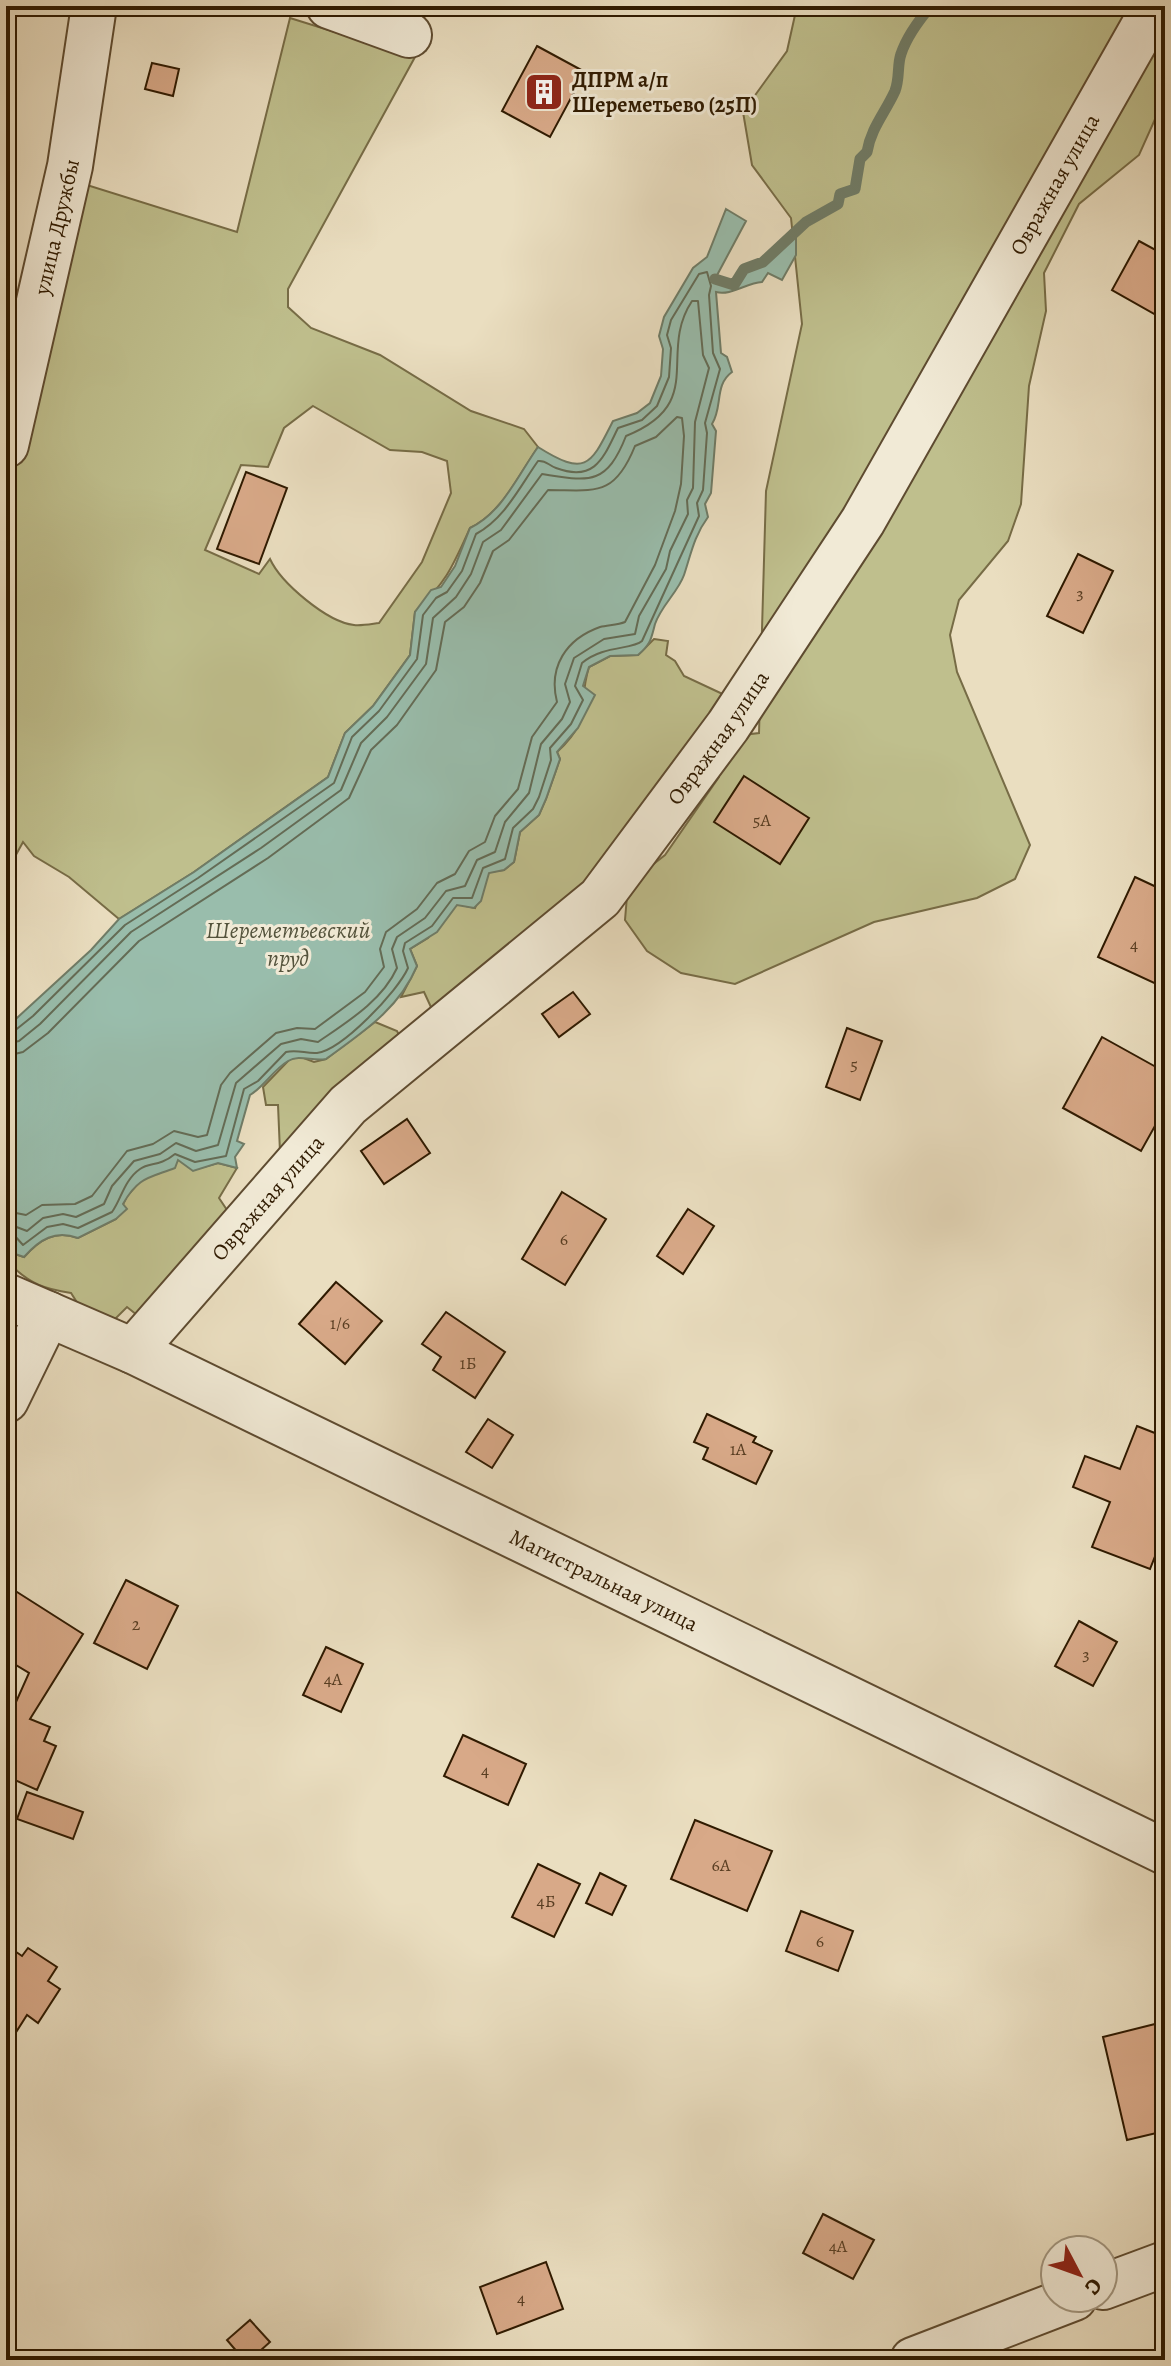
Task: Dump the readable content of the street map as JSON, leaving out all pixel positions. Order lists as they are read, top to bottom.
{
  "streets": {
    "street": ["Овражная улица", "улица Дружбы", "Магистральная улица"]
  },
  "crossings": [
    ["Овражная улица", "Магистральная улица"]
  ],
  "water": ["Шереметьевский пруд"],
  "places": {
    "building": ["ДПРМ а/п Шереметьево (25П)"]
  },
  "house_numbers": [
    "3",
    "5А",
    "4",
    "5",
    "6",
    "1/6",
    "1Б",
    "1А",
    "2",
    "3",
    "4А",
    "4",
    "6А",
    "4Б",
    "6",
    "4А",
    "4"
  ],
  "north": "bottom right"
}
